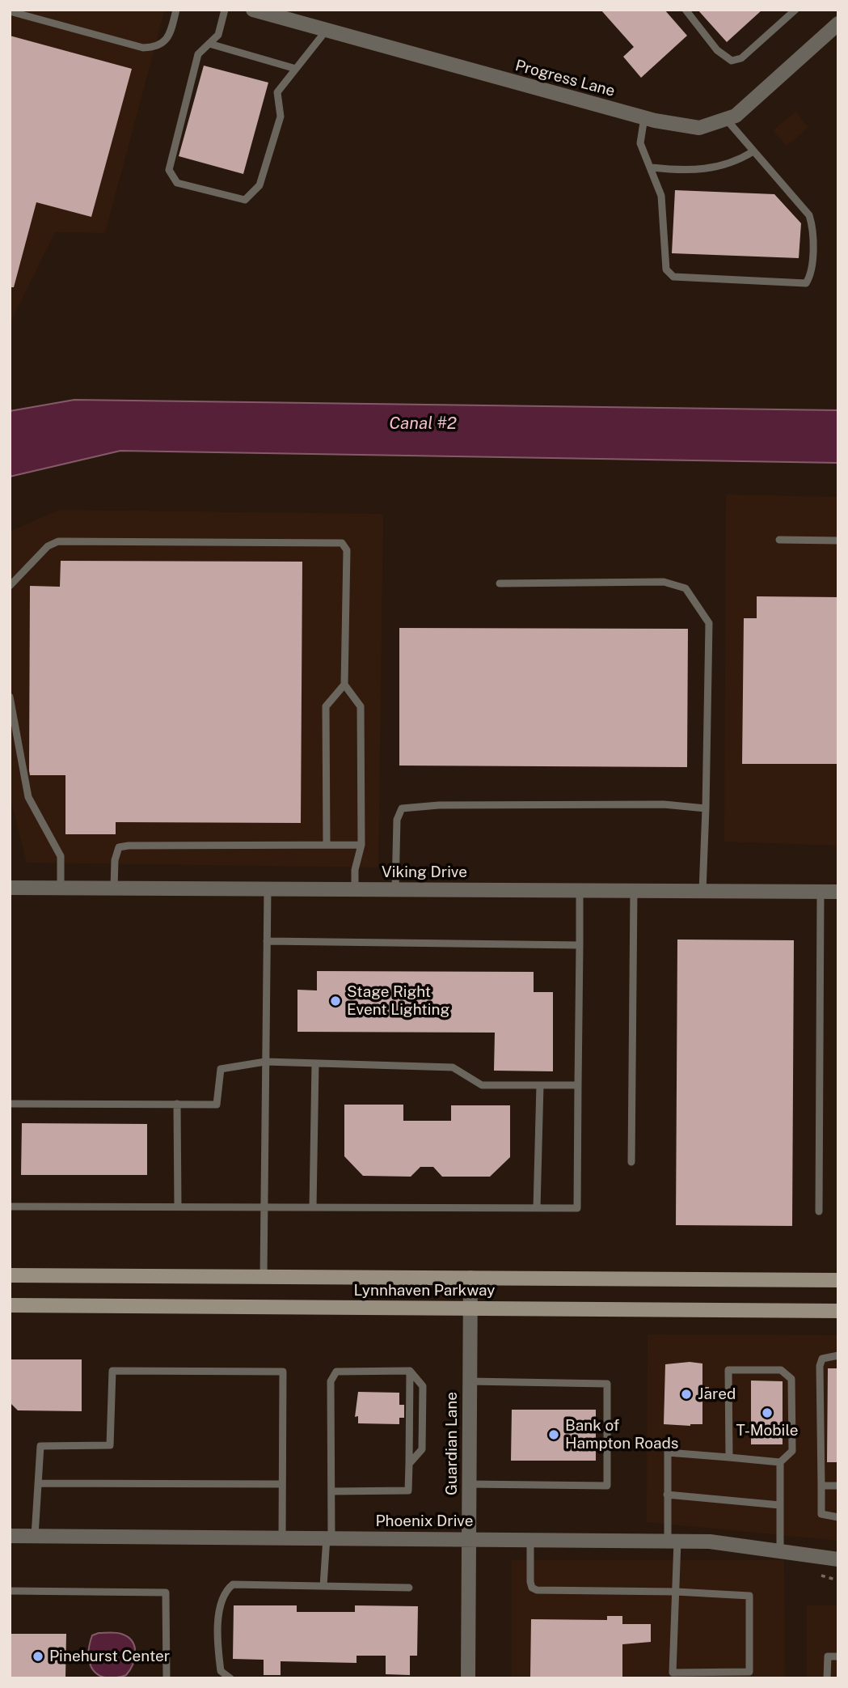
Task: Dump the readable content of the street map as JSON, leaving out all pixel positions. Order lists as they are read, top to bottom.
{
  "streets": {
    "main road": ["Lynnhaven Parkway"],
    "street": [
      "Progress Lane",
      "Viking Drive",
      "Guardian Lane",
      "Phoenix Drive"
    ]
  },
  "crossings": [
    ["Lynnhaven Parkway", "Guardian Lane"],
    ["Guardian Lane", "Phoenix Drive"]
  ],
  "water": ["Canal #2"],
  "places": [
    "Stage Right Event Lighting",
    "Jared",
    "T-Mobile",
    "Bank of Hampton Roads",
    "Pinehurst Center"
  ]
}
